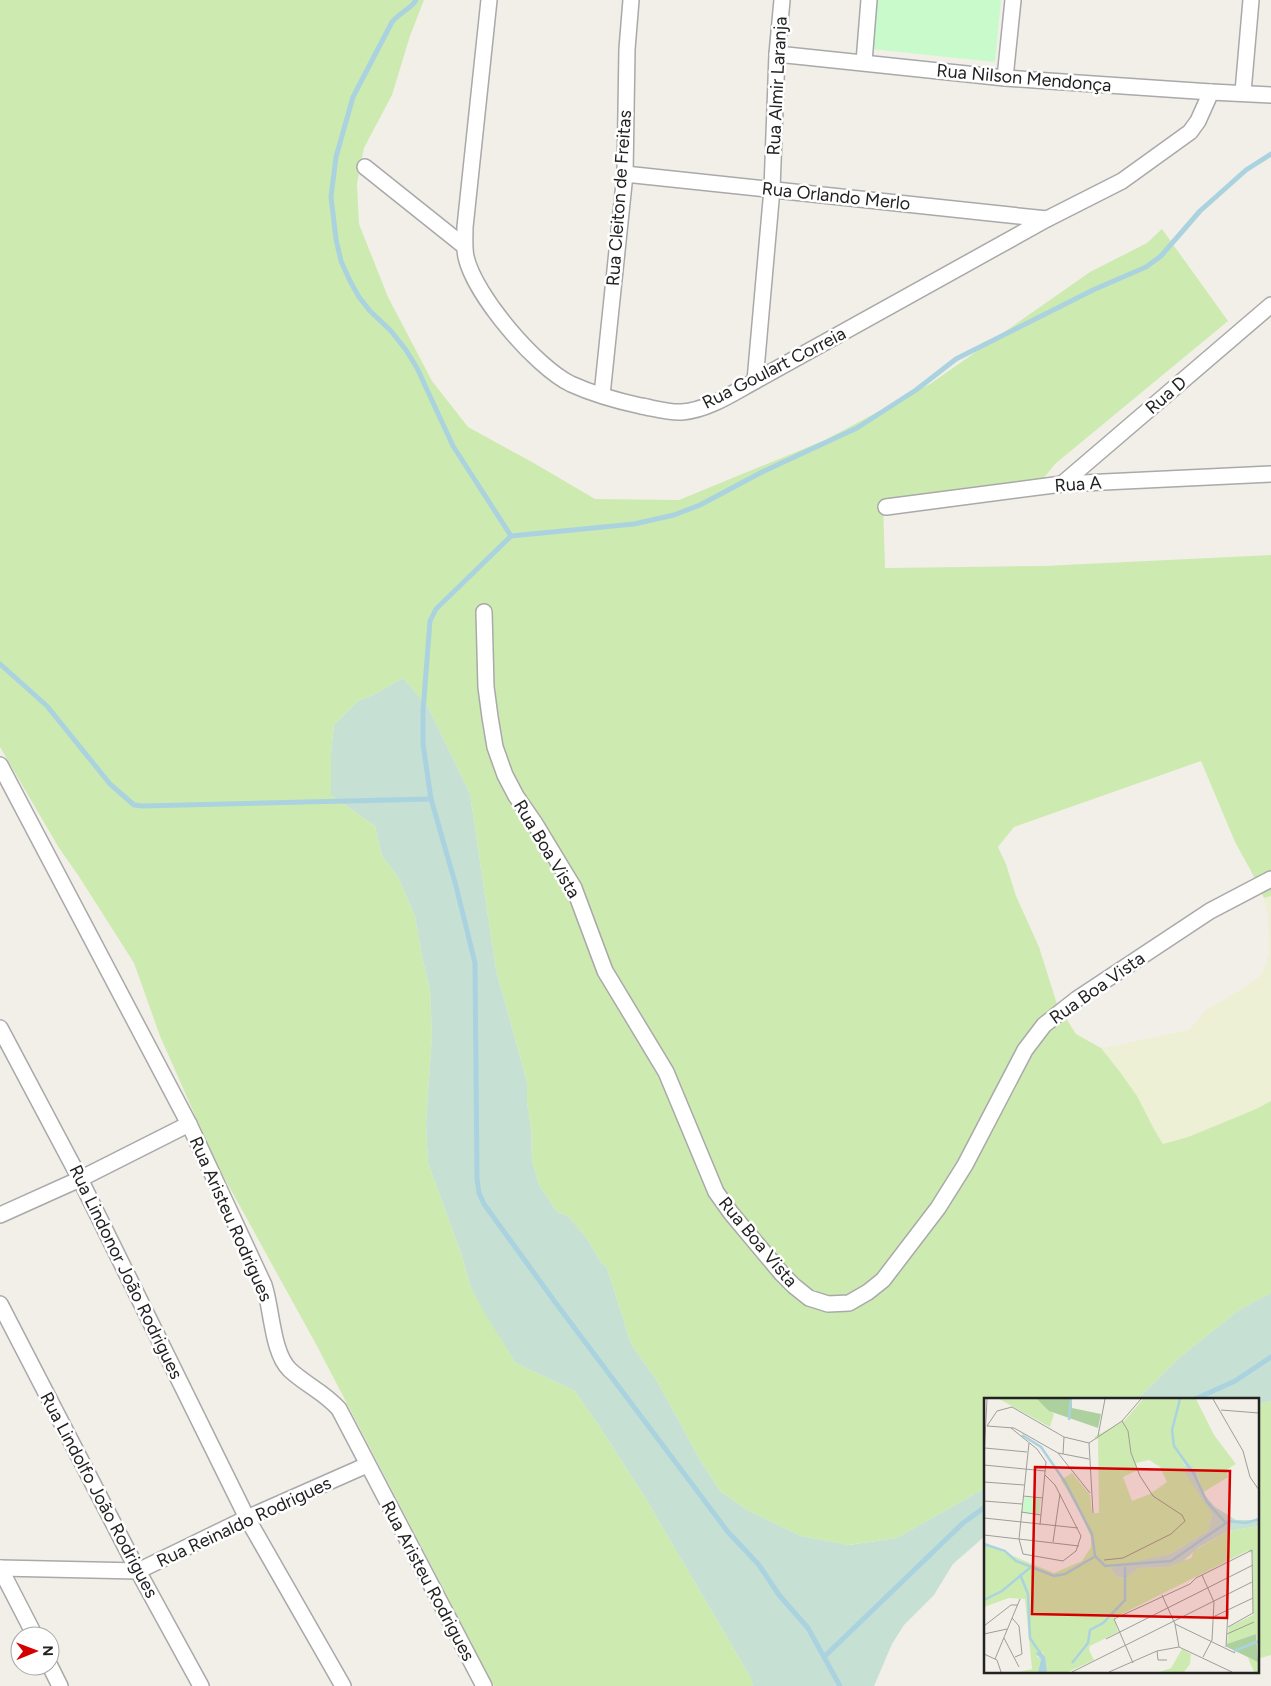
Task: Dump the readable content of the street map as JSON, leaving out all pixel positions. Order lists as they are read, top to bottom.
{
  "streets": {
    "street": [
      "Rua Nilson Mendonça",
      "Rua Almir Laranja",
      "Rua Orlando Merlo",
      "Rua Cleiton de Freitas",
      "Rua Goulart Correia",
      "Rua D",
      "Rua A",
      "Rua Boa Vista",
      "Rua Aristeu Rodrigues",
      "Rua Lindonor João Rodrigues",
      "Rua Lindolfo João Rodrigues",
      "Rua Reinaldo Rodrigues"
    ]
  },
  "crossings": [
    ["Rua Nilson Mendonça", "Rua Almir Laranja"],
    ["Rua Nilson Mendonça", "Rua Goulart Correia"],
    ["Rua Almir Laranja", "Rua Orlando Merlo"],
    ["Rua Almir Laranja", "Rua Goulart Correia"],
    ["Rua Orlando Merlo", "Rua Cleiton de Freitas"],
    ["Rua Orlando Merlo", "Rua Goulart Correia"],
    ["Rua Cleiton de Freitas", "Rua Goulart Correia"],
    ["Rua D", "Rua A"],
    ["Rua Aristeu Rodrigues", "Rua Reinaldo Rodrigues"],
    ["Rua Lindonor João Rodrigues", "Rua Reinaldo Rodrigues"],
    ["Rua Lindolfo João Rodrigues", "Rua Reinaldo Rodrigues"]
  ],
  "north": "right"
}
